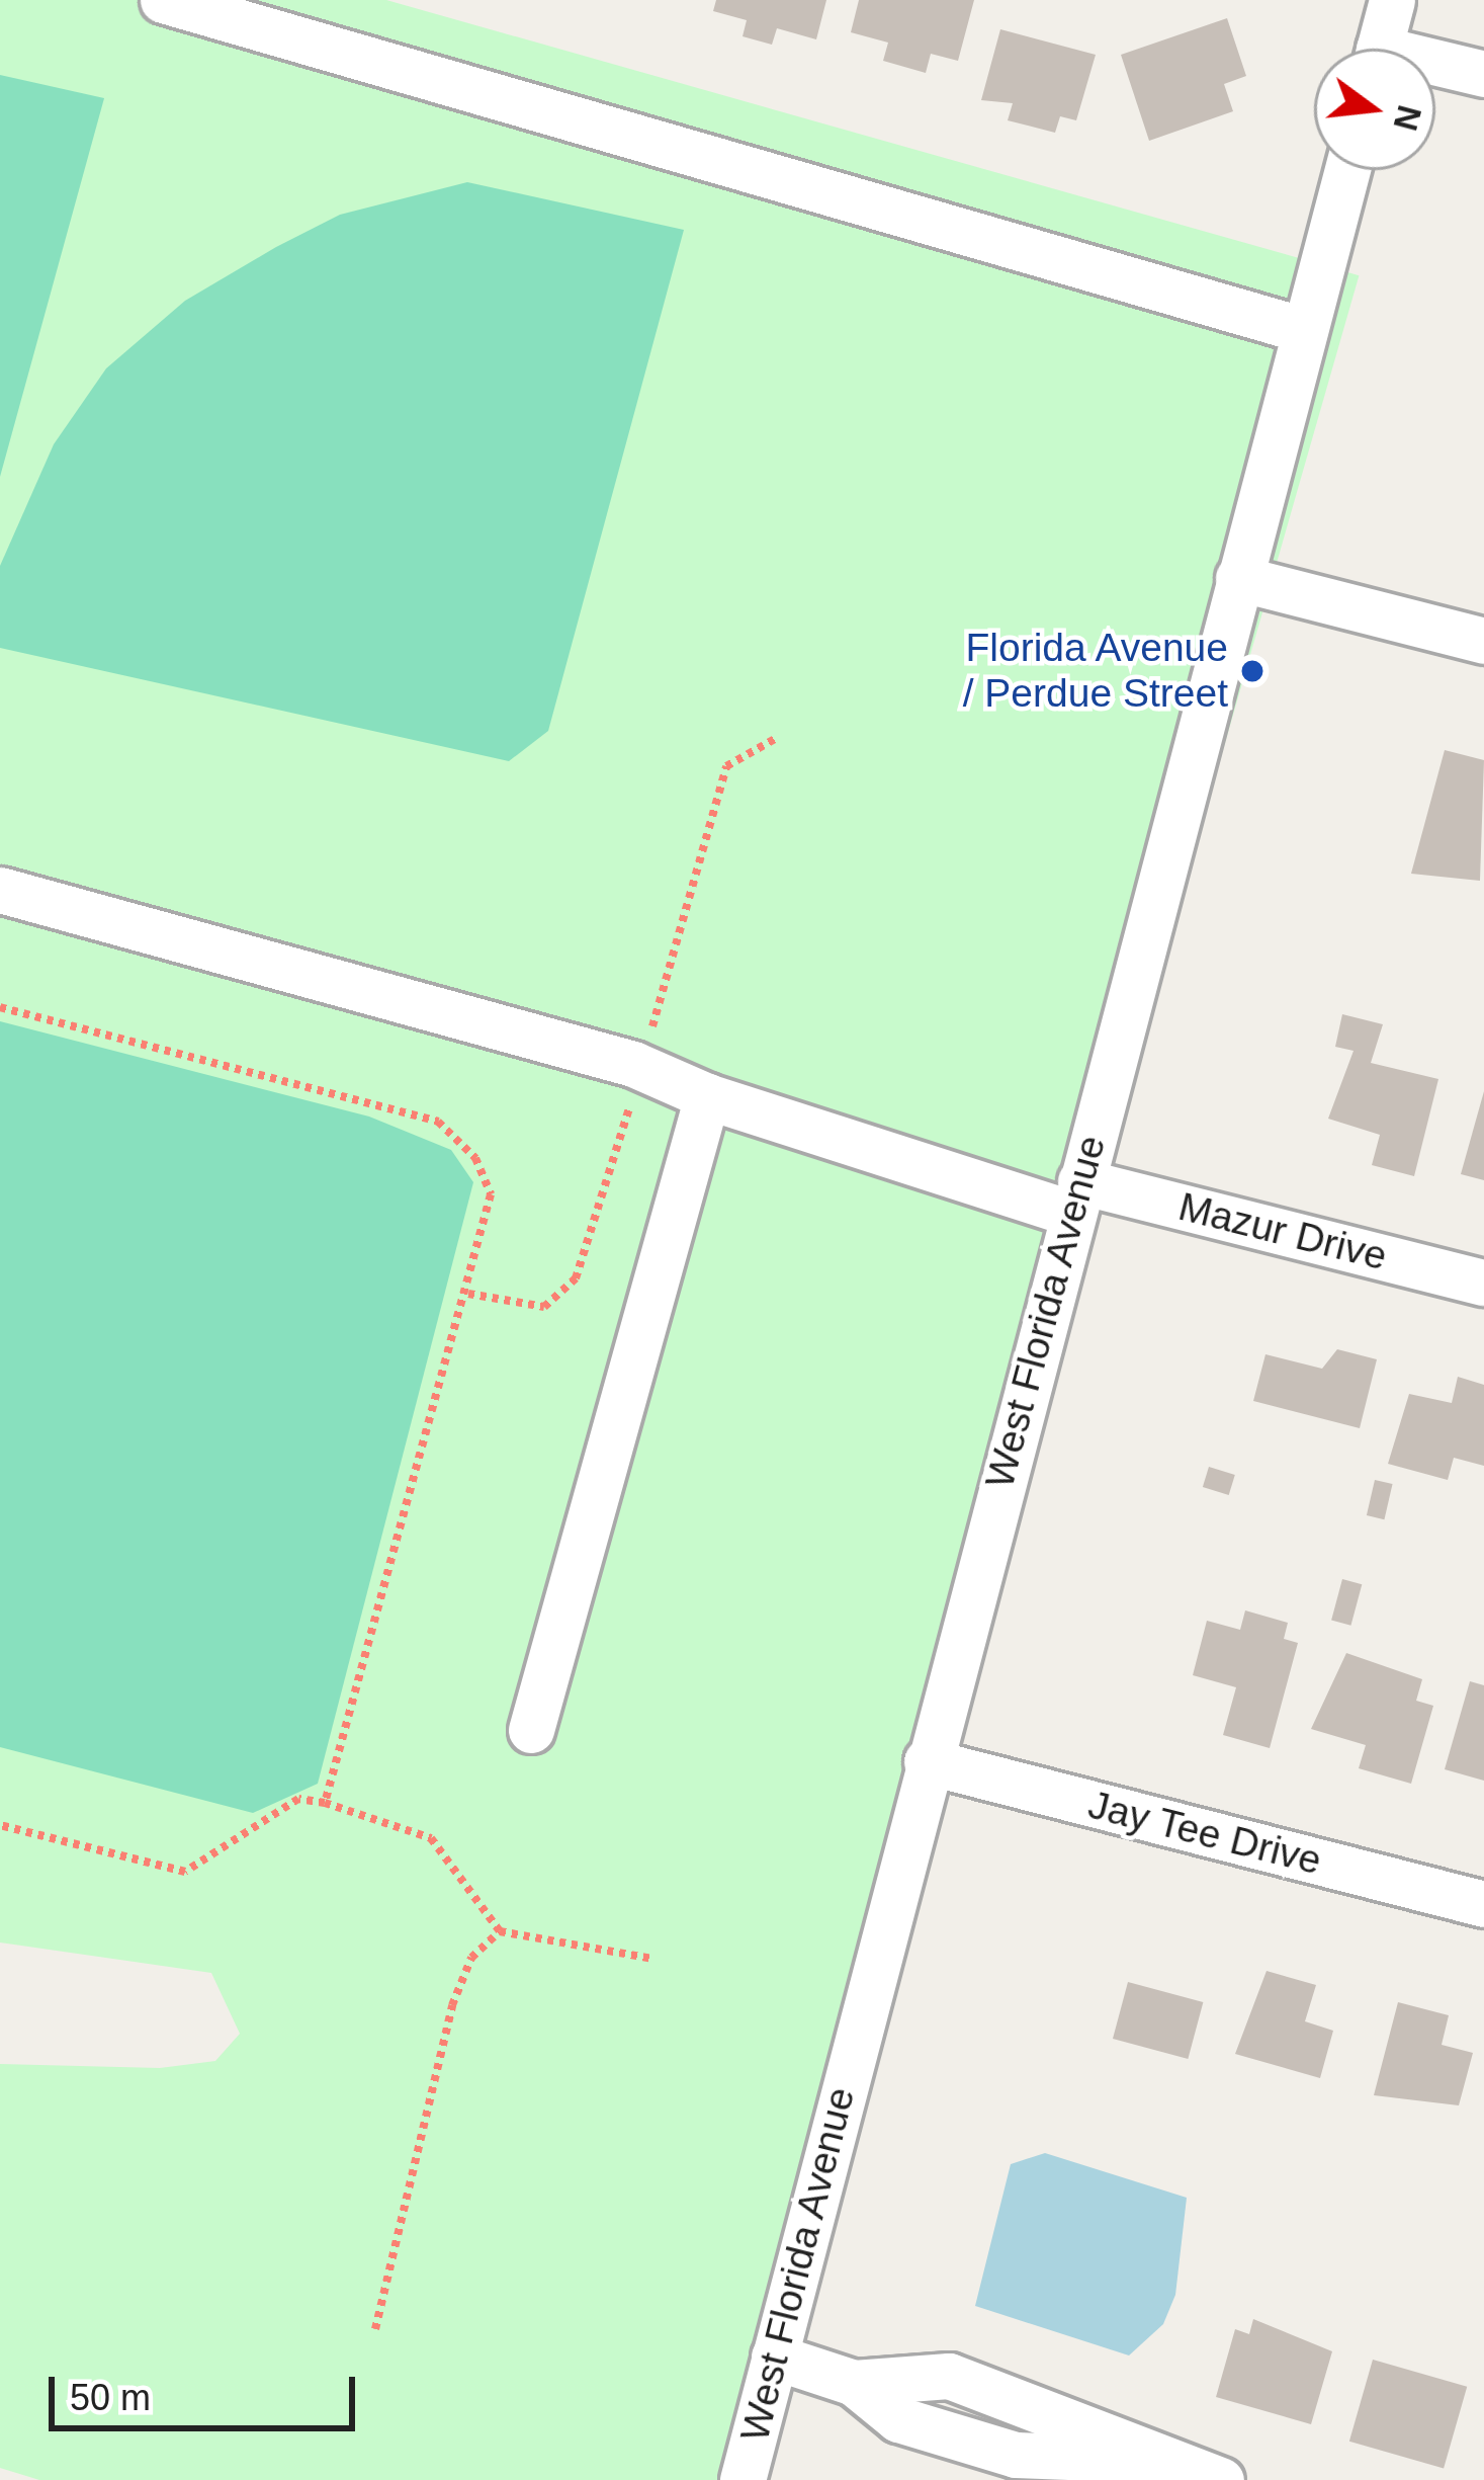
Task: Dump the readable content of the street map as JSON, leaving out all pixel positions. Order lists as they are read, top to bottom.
{
  "streets": {
    "street": ["Mazur Drive", "West Florida Avenue", "Jay Tee Drive"]
  },
  "crossings": [
    ["Mazur Drive", "West Florida Avenue"],
    ["West Florida Avenue", "Jay Tee Drive"]
  ],
  "places": ["Florida Avenue / Perdue Street"],
  "scale_bar": "50 m",
  "north": "right"
}
